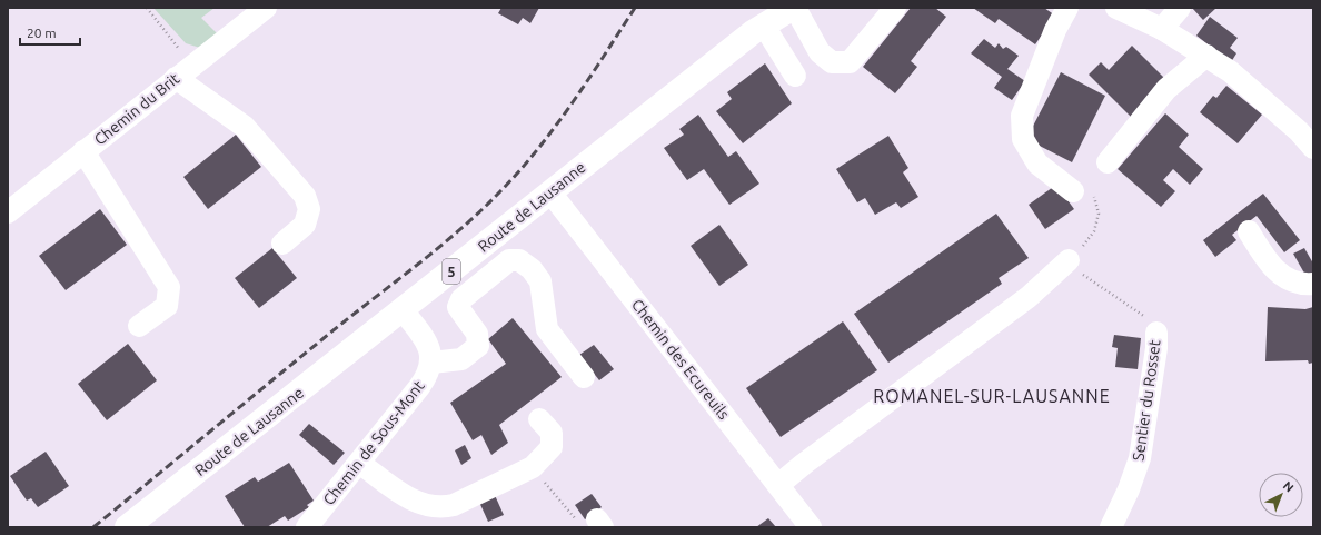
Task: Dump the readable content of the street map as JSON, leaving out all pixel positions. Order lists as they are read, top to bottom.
{
  "streets": {
    "main road": ["Route de Lausanne", "5"],
    "street": [
      "Chemin du Brit",
      "Chemin des Ecureuils",
      "Sentier du Rosset",
      "Chemin de Sous-Mont"
    ]
  },
  "crossings": [
    ["Route de Lausanne", "Chemin des Ecureuils"],
    ["Route de Lausanne", "Chemin de Sous-Mont"]
  ],
  "districts": ["ROMANEL-SUR-LAUSANNE"],
  "scale_bar": "20 m",
  "north": "top right"
}
